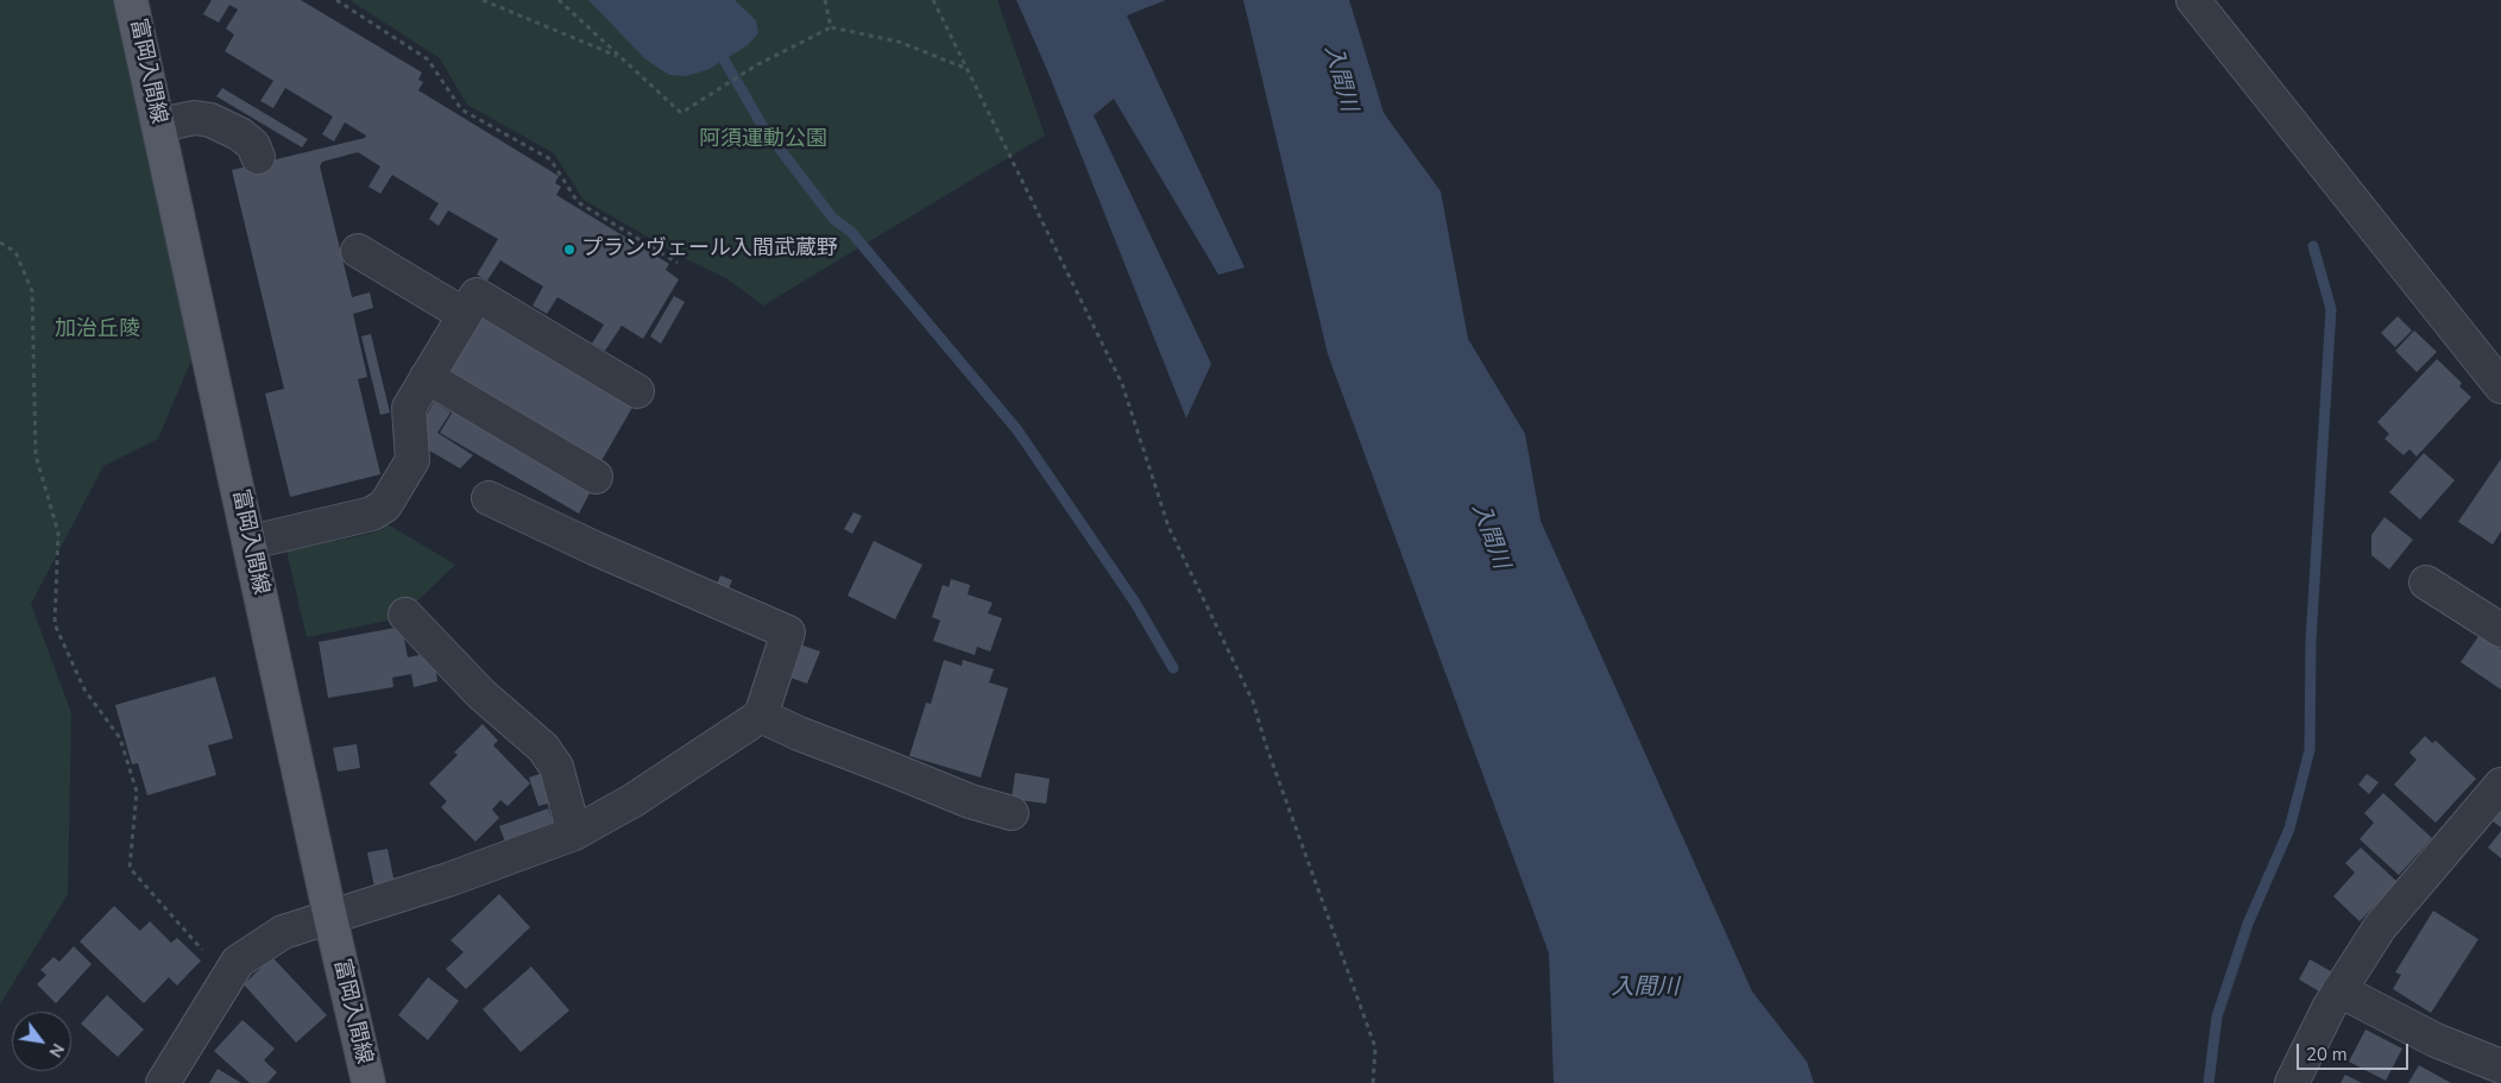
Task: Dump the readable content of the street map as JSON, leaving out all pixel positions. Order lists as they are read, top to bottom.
{
  "streets": {
    "main road": ["富岡入間線"]
  },
  "water": ["入間川"],
  "parks": ["阿須運動公園", "加治丘陵"],
  "places": ["プランヴェール入間武蔵野"],
  "scale_bar": "20 m",
  "north": "bottom right"
}
